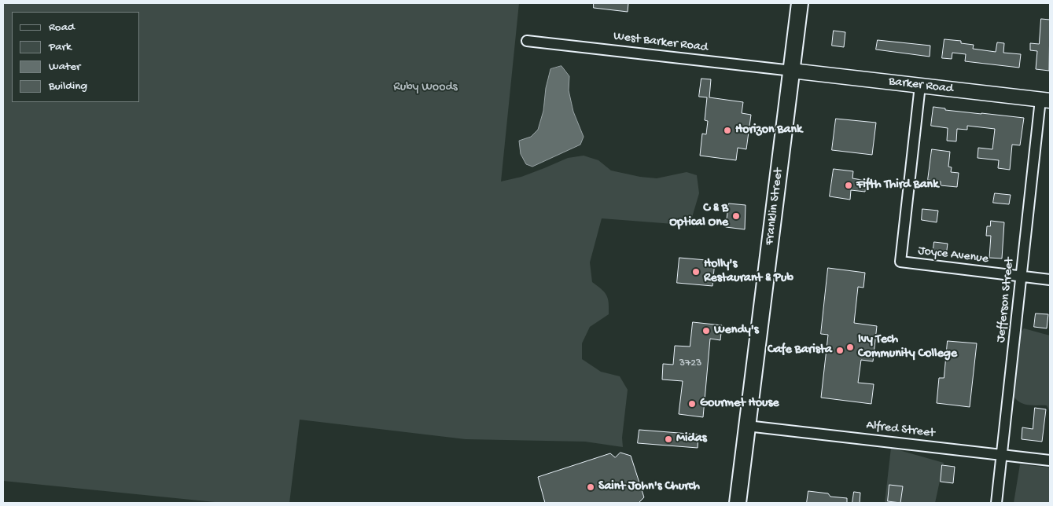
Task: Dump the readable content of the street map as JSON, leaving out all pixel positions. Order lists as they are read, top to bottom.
{
  "streets": {
    "main road": ["Franklin Street"],
    "street": [
      "West Barker Road",
      "Barker Road",
      "Joyce Avenue",
      "Jefferson Street",
      "Alfred Street"
    ]
  },
  "crossings": [
    ["West Barker Road", "Barker Road"],
    ["West Barker Road", "Franklin Street"],
    ["Barker Road", "Franklin Street"],
    ["Barker Road", "Joyce Avenue"],
    ["Barker Road", "Jefferson Street"],
    ["Franklin Street", "Alfred Street"],
    ["Joyce Avenue", "Jefferson Street"],
    ["Jefferson Street", "Alfred Street"]
  ],
  "parks": ["Ruby Woods"],
  "places": [
    "Horizon Bank",
    "Fifth Third Bank",
    "C & B Optical One",
    "Holly's Restaurant & Pub",
    "Wendy's",
    "Ivy Tech Community College",
    "Cafe Barista",
    "Gourmet House",
    "Midas",
    "Saint John's Church"
  ],
  "house_numbers": ["3723"],
  "legend": [
    "Road",
    "Park",
    "Water",
    "Building"
  ]
}
